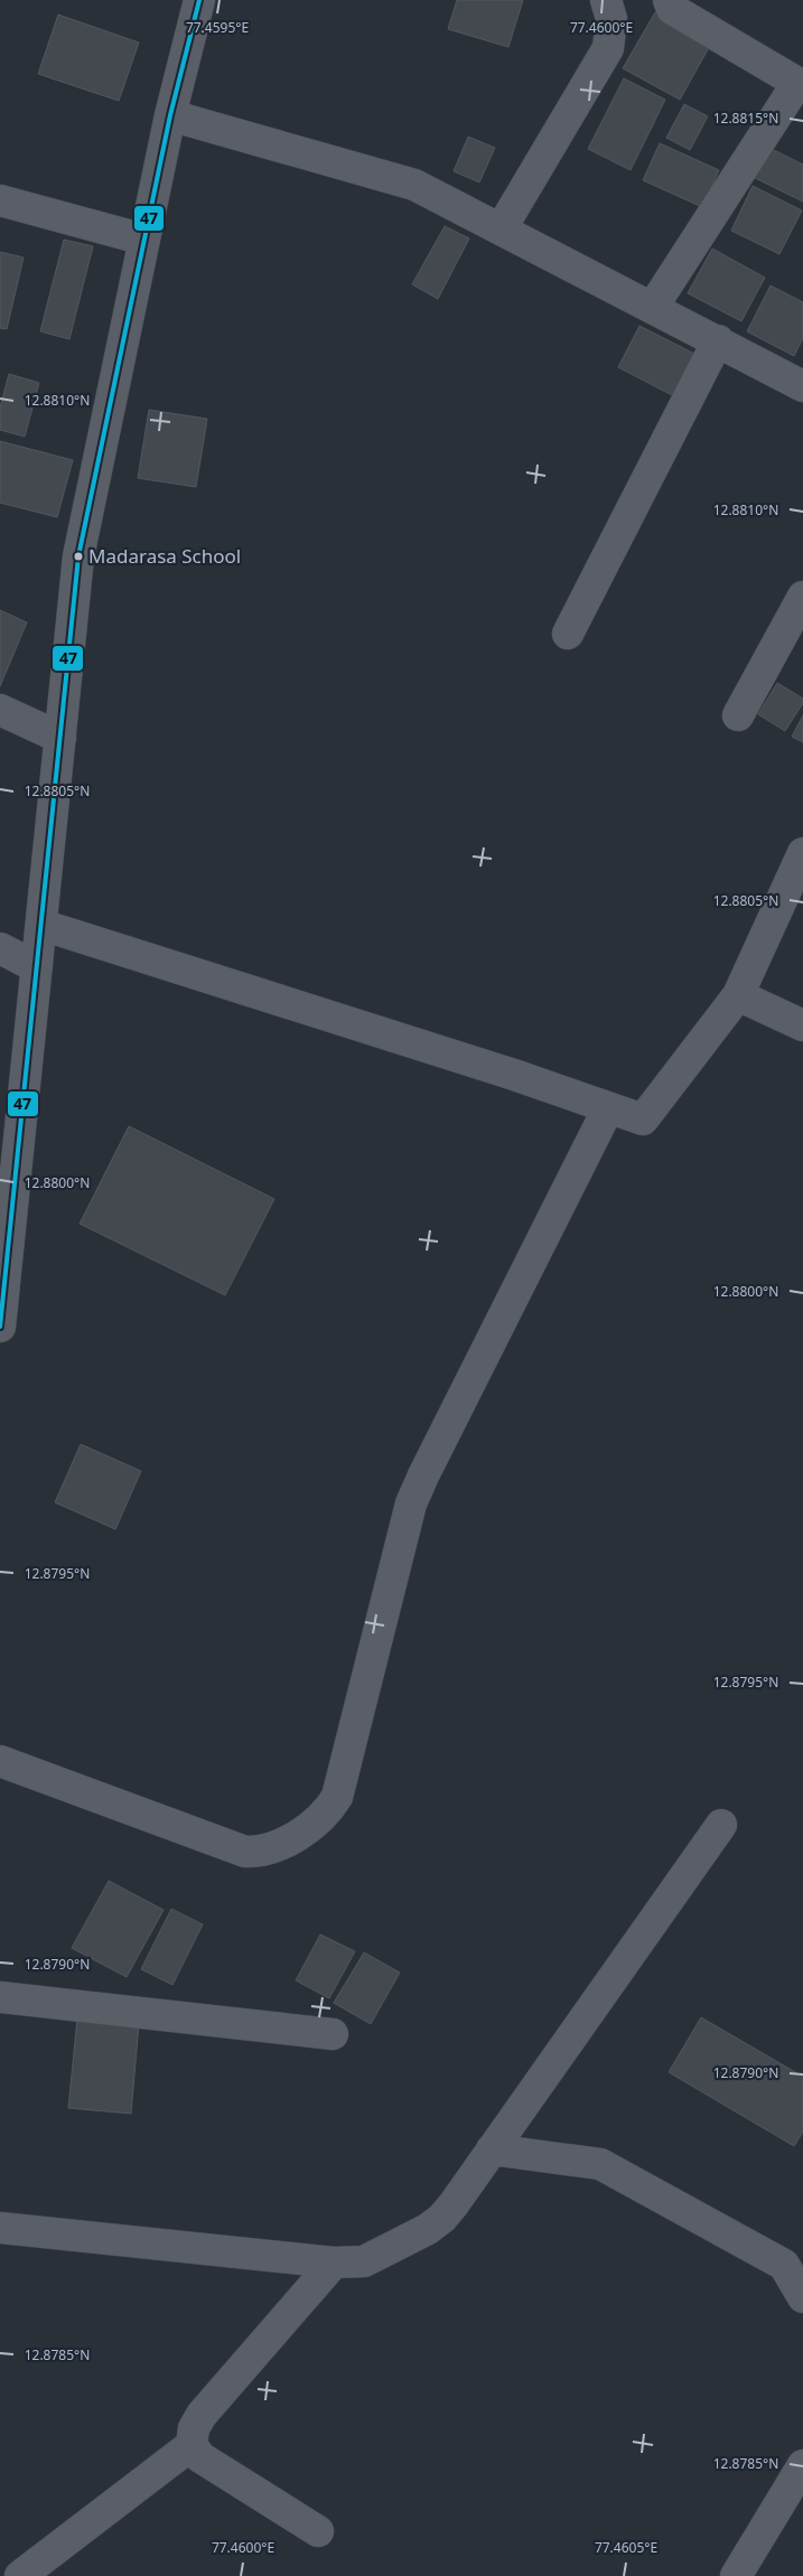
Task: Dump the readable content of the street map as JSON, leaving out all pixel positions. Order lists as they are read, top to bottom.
{
  "places": ["Madarasa School"],
  "lines": ["transit line 47"],
  "coordinates": [
    "77.4595°E",
    "77.4600°E",
    "12.8815°N",
    "12.8810°N",
    "12.8805°N",
    "12.8800°N",
    "12.8795°N",
    "12.8790°N",
    "12.8785°N",
    "77.4605°E"
  ]
}
